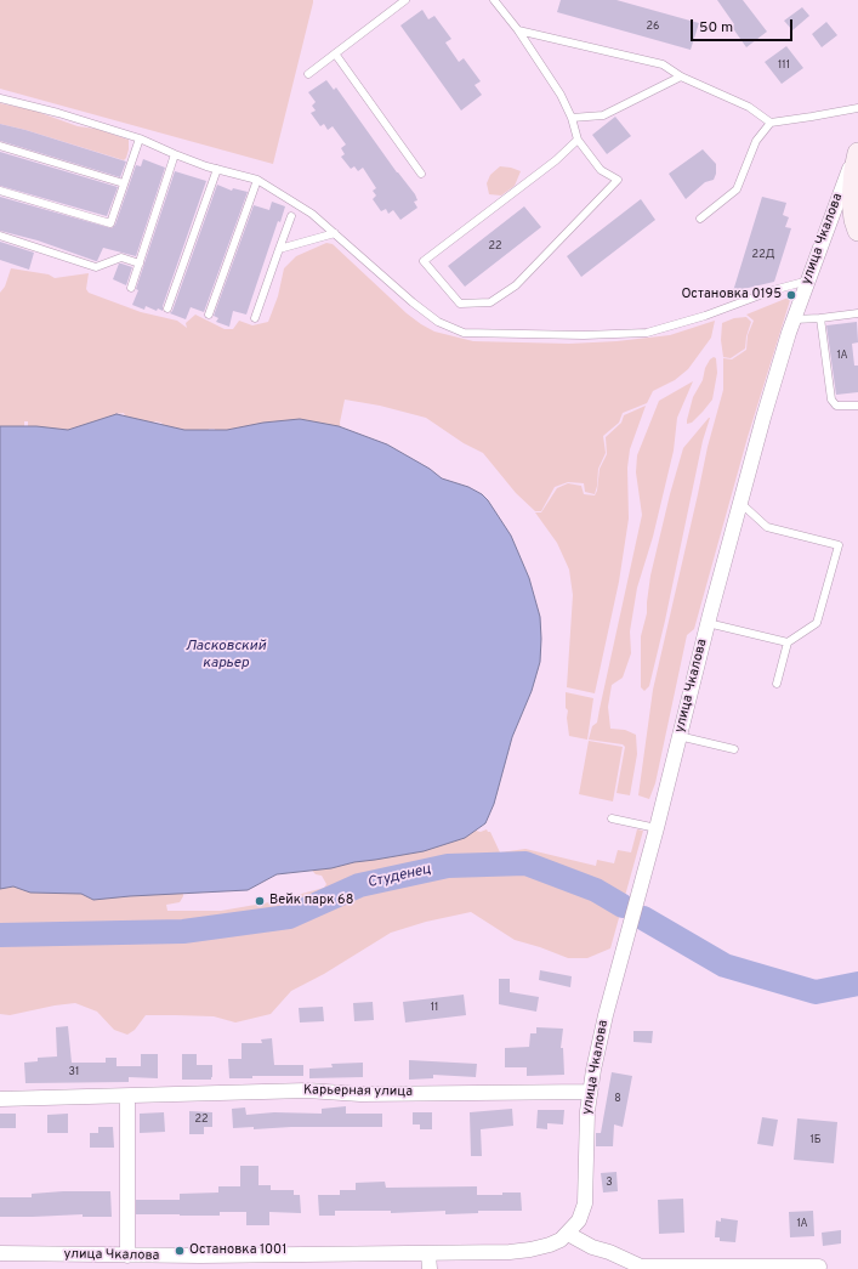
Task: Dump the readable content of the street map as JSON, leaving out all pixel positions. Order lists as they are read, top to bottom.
{
  "streets": {
    "street": ["улица Чкалова", "Карьерная улица"]
  },
  "crossings": [
    ["улица Чкалова", "Карьерная улица"]
  ],
  "water": ["Ласковский карьер", "Студенец"],
  "places": ["Остановка 0195", "Вейк парк 68", "Остановка 1001"],
  "house_numbers": [
    "26",
    "111",
    "22",
    "22Д",
    "1А",
    "11",
    "31",
    "8",
    "22",
    "1Б",
    "3",
    "1А"
  ],
  "scale_bar": "50 m"
}
